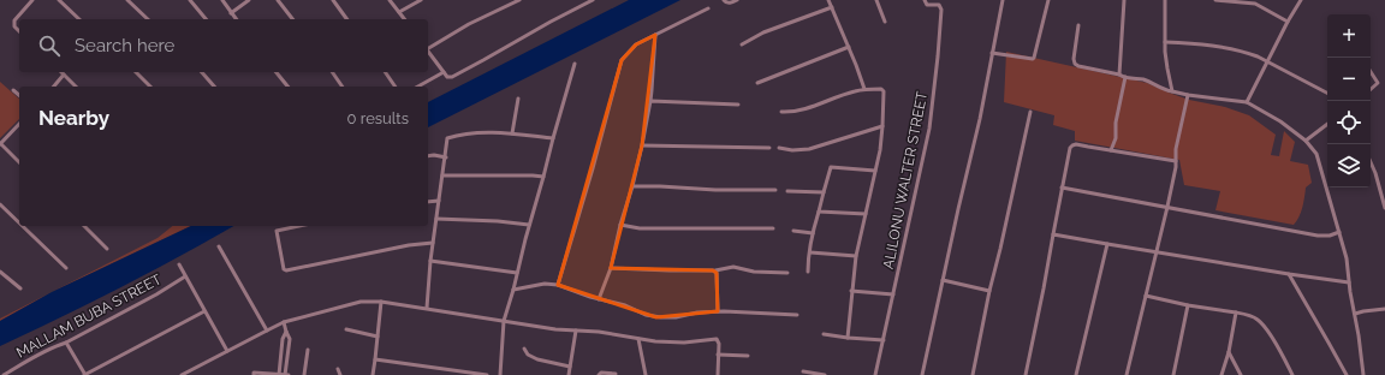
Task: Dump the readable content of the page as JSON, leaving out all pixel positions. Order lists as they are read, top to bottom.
{
  "streets": {
    "street": ["ALILONU WALTER STREET", "MALLAM BUBA STREET"]
  },
  "page": {
    "map_buttons": ["+", "−"],
    "search": "Search here",
    "heading": ["Nearby", "0 results"]
  }
}
